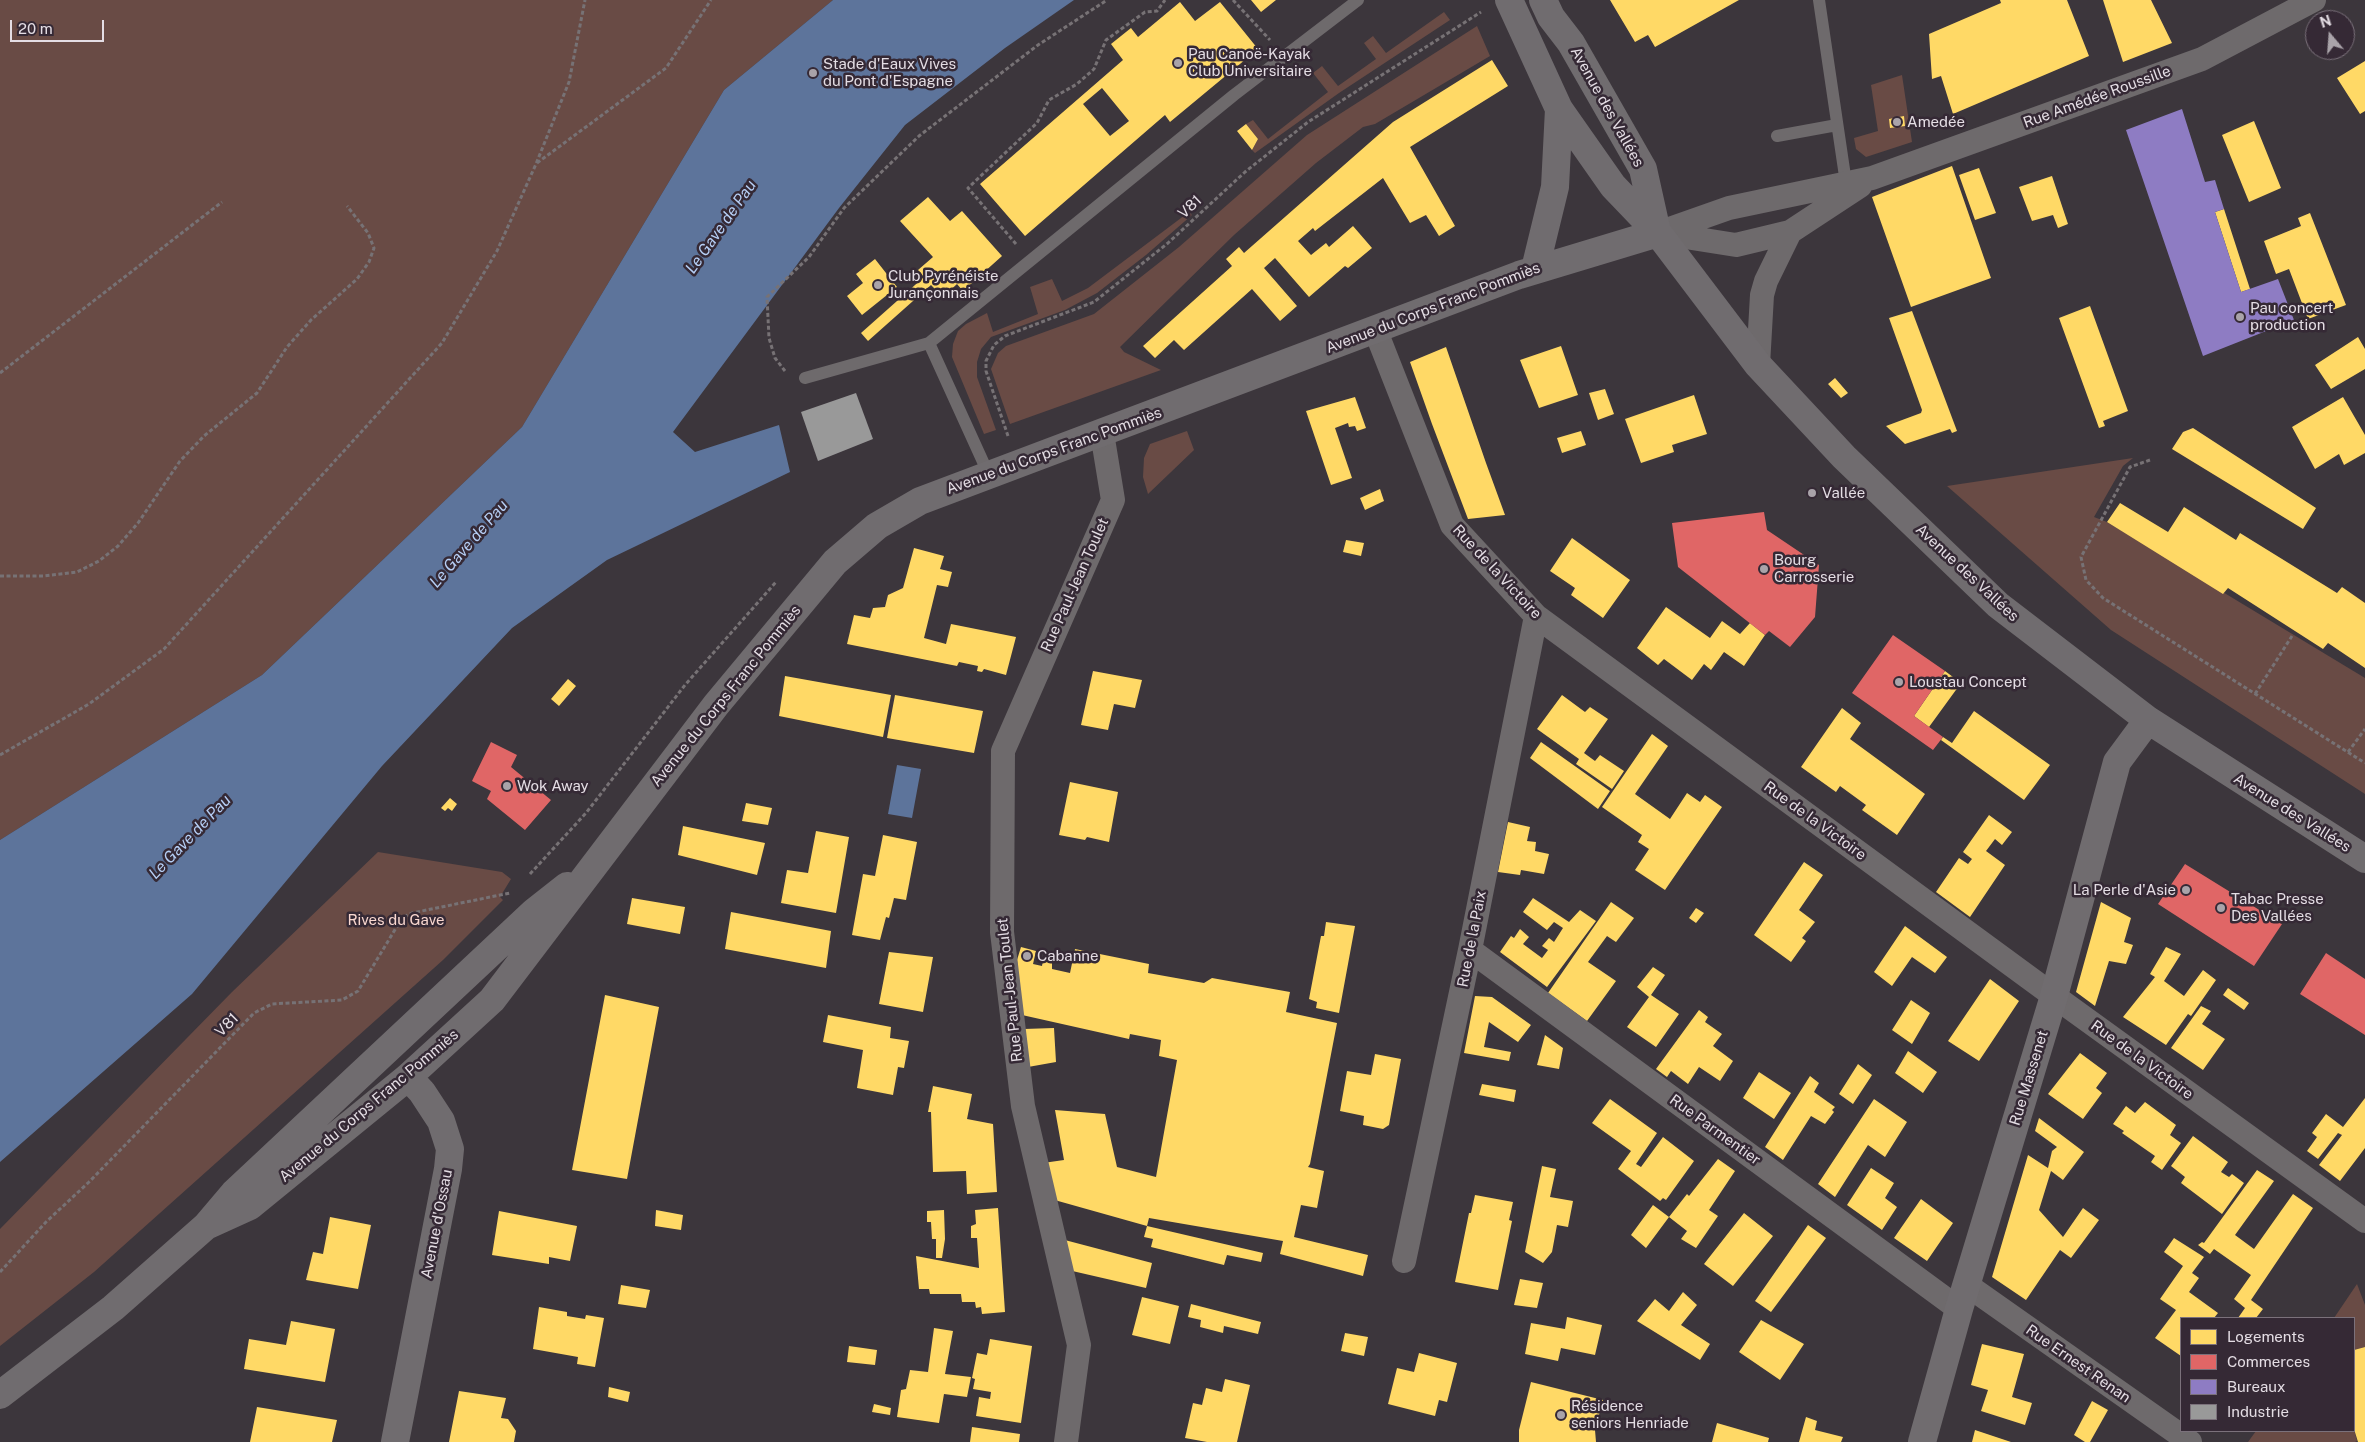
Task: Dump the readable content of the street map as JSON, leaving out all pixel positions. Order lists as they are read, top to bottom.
{
  "streets": {
    "main road": [
      "Avenue des Vallées",
      "Avenue du Corps Franc Pommiès",
      "Rue Massenet",
      "Avenue d'Ossau"
    ],
    "street": [
      "Rue Amédée Roussille",
      "Rue de la Victoire",
      "Rue Paul-Jean Toulet",
      "Rue de la Paix",
      "Rue Parmentier",
      "Rue Ernest Renan"
    ],
    "path": ["V81"]
  },
  "crossings": [
    ["Rue Amédée Roussille", "Avenue des Vallées"],
    ["Rue Amédée Roussille", "Avenue du Corps Franc Pommiès"],
    ["Avenue des Vallées", "Avenue du Corps Franc Pommiès"],
    ["Avenue des Vallées", "Rue Massenet"],
    ["Avenue du Corps Franc Pommiès", "Rue de la Victoire"],
    ["Avenue du Corps Franc Pommiès", "Rue Paul-Jean Toulet"],
    ["Avenue du Corps Franc Pommiès", "Avenue d'Ossau"],
    ["Rue de la Victoire", "Rue de la Paix"],
    ["Rue de la Victoire", "Rue Massenet"],
    ["Rue de la Paix", "Rue Parmentier"],
    ["Rue Massenet", "Rue Parmentier"],
    ["Rue Massenet", "Rue Ernest Renan"],
    ["Rue Parmentier", "Rue Ernest Renan"]
  ],
  "water": ["Le Gave de Pau"],
  "parks": ["Rives du Gave"],
  "places": [
    "Pau Canoë-Kayak Club Universitaire",
    "Stade d'Eaux Vives du Pont d'Espagne",
    "Amedée",
    "Club Pyrénéiste Jurançonnais",
    "Pau concert production",
    "Vallée",
    "Bourg Carrosserie",
    "Loustau Concept",
    "Wok Away",
    "La Perle d'Asie",
    "Tabac Presse Des Vallées",
    "Cabanne",
    "Résidence seniors Henriade"
  ],
  "legend": [
    "Logements",
    "Commerces",
    "Bureaux",
    "Industrie"
  ],
  "scale_bar": "20 m",
  "north": "top"
}
